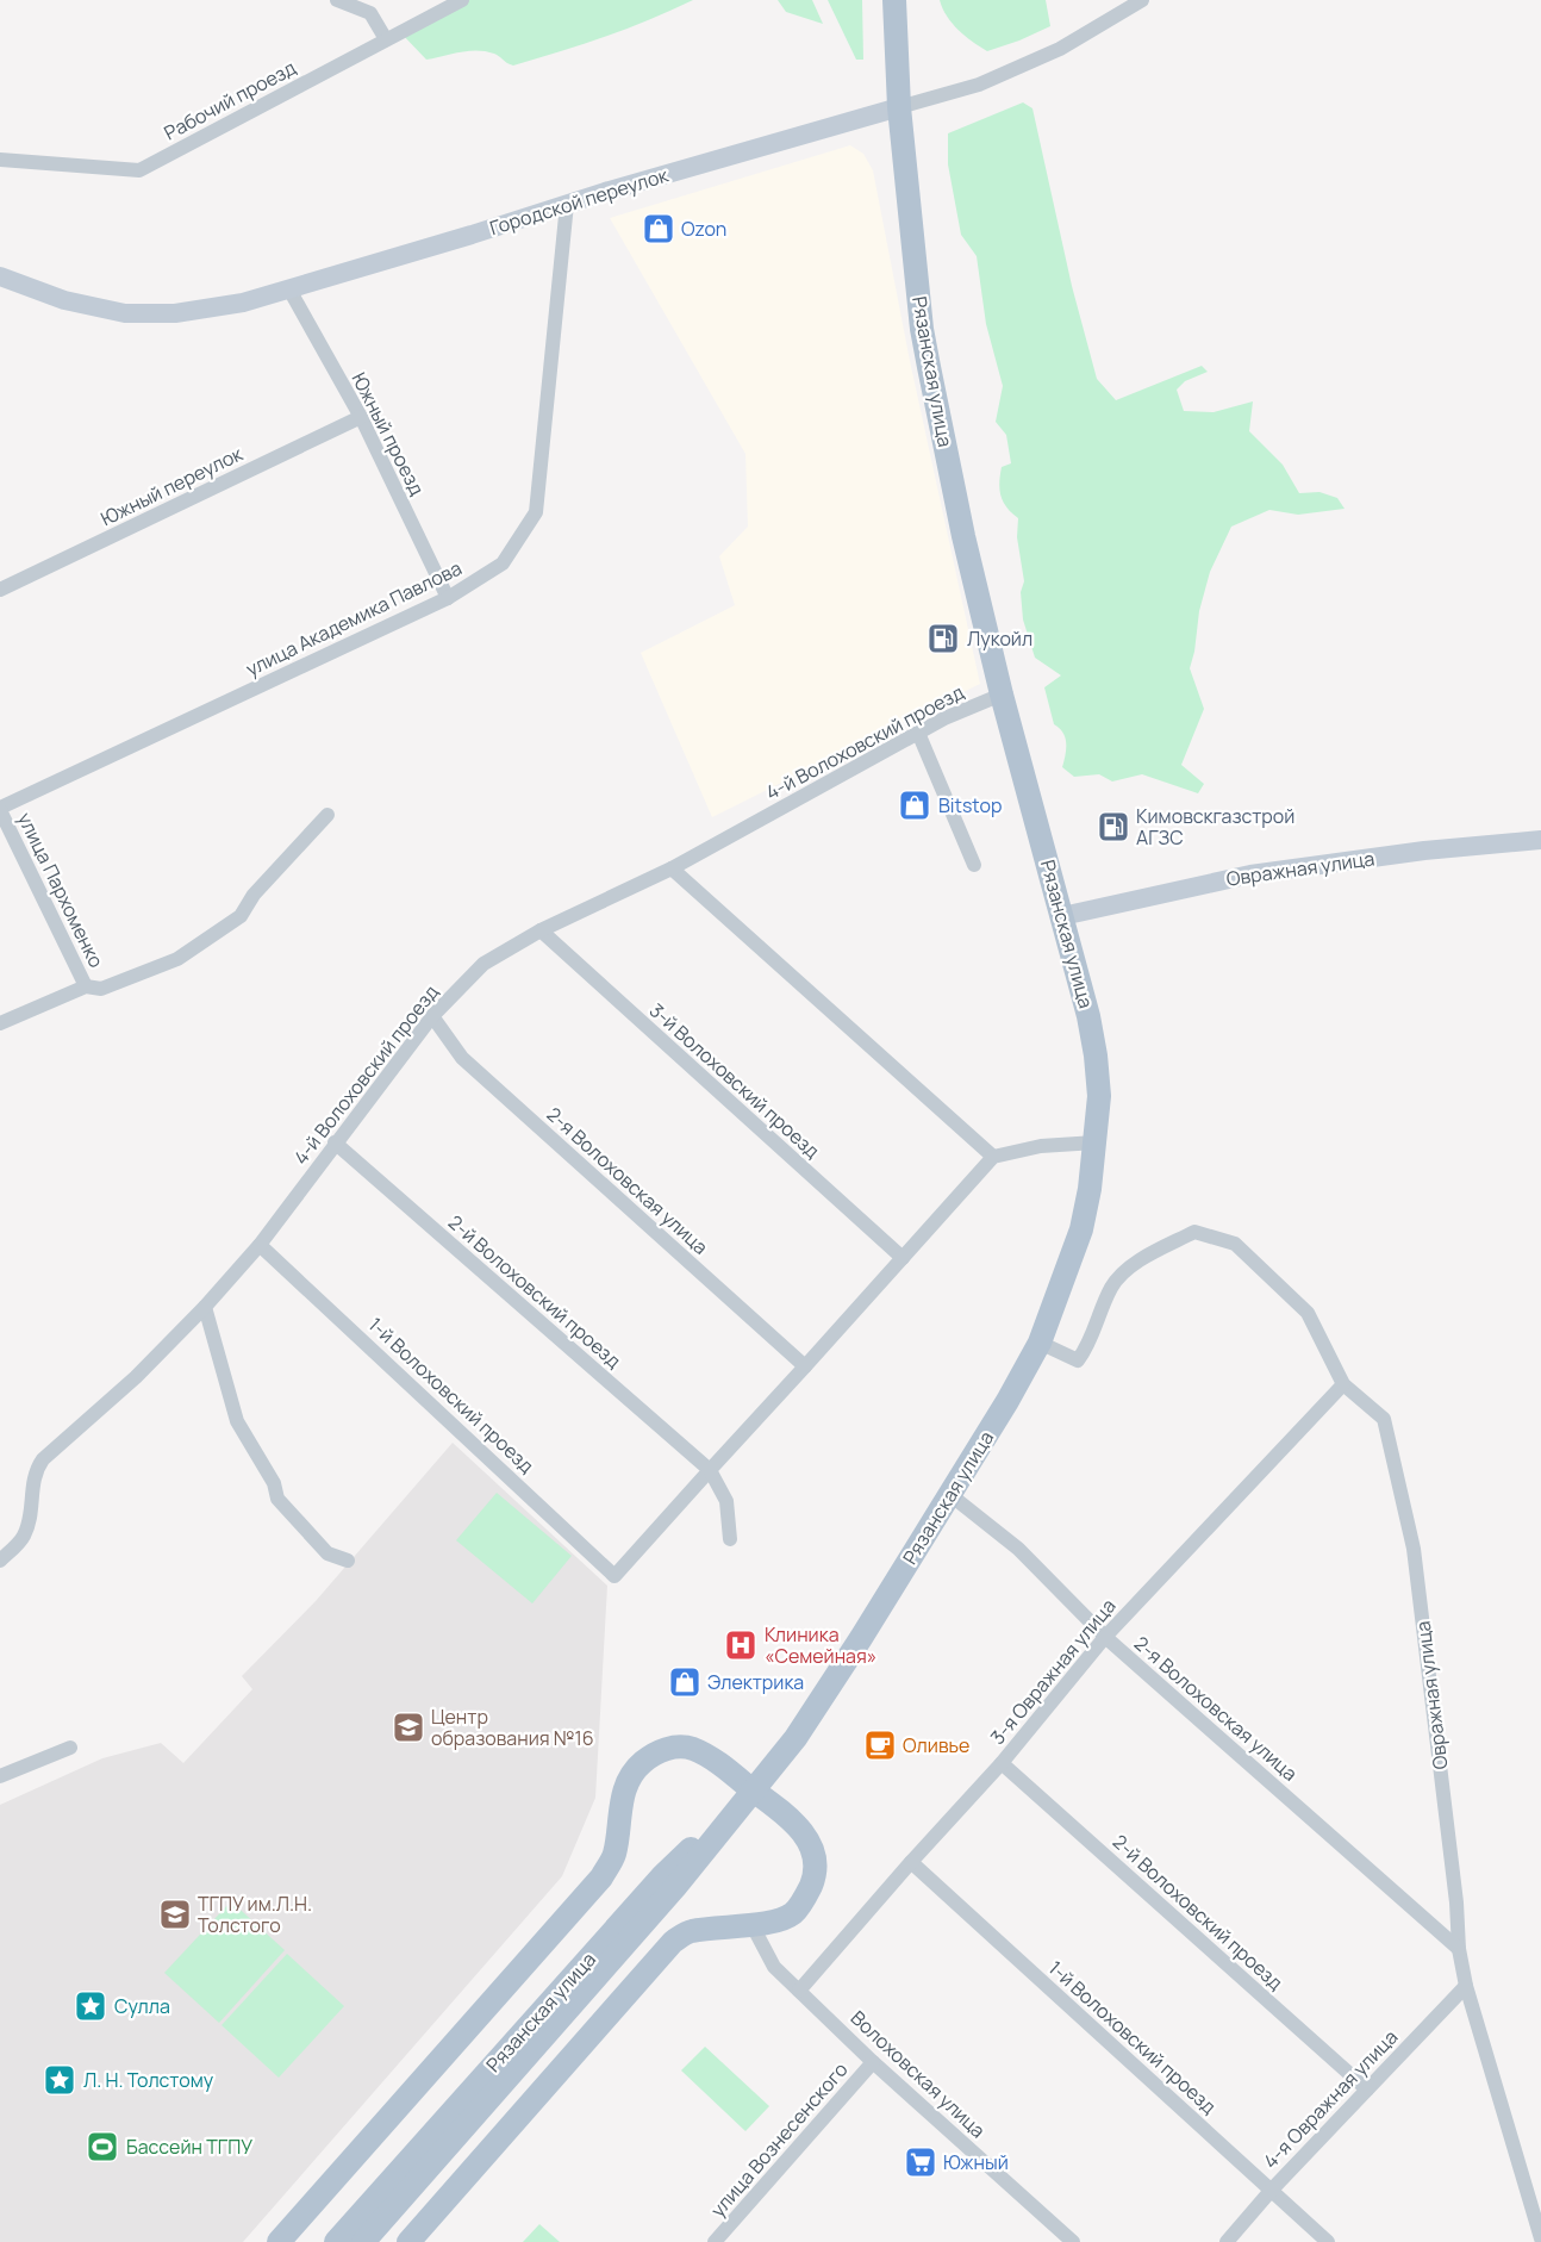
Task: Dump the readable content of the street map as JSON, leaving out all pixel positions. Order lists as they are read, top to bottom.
{
  "streets": {
    "main road": ["Городской переулок", "Рязанская улица", "Овражная улица"],
    "street": [
      "Рабочий проезд",
      "Южный проезд",
      "Южный переулок",
      "улица Академика Павлова",
      "4-й Волоховский проезд",
      "улица Пархоменко",
      "3-й Волоховский проезд",
      "2-я Волоховская улица",
      "2-й Волоховский проезд",
      "1-й Волоховский проезд",
      "3-я Овражная улица",
      "Волоховская улица",
      "4-я Овражная улица",
      "улица Вознесенского"
    ]
  },
  "crossings": [
    ["Городской переулок", "Рязанская улица"],
    ["Городской переулок", "Южный проезд"],
    ["Городской переулок", "улица Академика Павлова"],
    ["Рязанская улица", "4-й Волоховский проезд"],
    ["Рязанская улица", "Овражная улица"],
    ["Рязанская улица", "2-я Волоховская улица"],
    ["Южный проезд", "Южный переулок"],
    ["Южный проезд", "улица Академика Павлова"],
    ["улица Академика Павлова", "улица Пархоменко"],
    ["4-й Волоховский проезд", "3-й Волоховский проезд"],
    ["4-й Волоховский проезд", "2-я Волоховская улица"],
    ["4-й Волоховский проезд", "2-й Волоховский проезд"],
    ["4-й Волоховский проезд", "1-й Волоховский проезд"],
    ["Овражная улица", "2-я Волоховская улица"],
    ["Овражная улица", "3-я Овражная улица"],
    ["Овражная улица", "4-я Овражная улица"],
    ["2-я Волоховская улица", "3-я Овражная улица"],
    ["2-й Волоховский проезд", "1-й Волоховский проезд"],
    ["2-й Волоховский проезд", "3-я Овражная улица"],
    ["2-й Волоховский проезд", "4-я Овражная улица"],
    ["1-й Волоховский проезд", "3-я Овражная улица"],
    ["1-й Волоховский проезд", "4-я Овражная улица"],
    ["3-я Овражная улица", "Волоховская улица"],
    ["Волоховская улица", "улица Вознесенского"]
  ],
  "places": {
    "shop": ["Ozon", "Bitstop", "Электрика"],
    "fuel station": ["Лукойл", "Кимовскгазстрой АГЗС"],
    "hospital": ["Клиника «Семейная»"],
    "school or university": ["Центр образования №16", "ТГПУ им.Л.Н. Толстого"],
    "cafe": ["Оливье"],
    "place": ["Сулла", "Л. Н. Толстому"],
    "sports": ["Бассейн ТГПУ"],
    "supermarket": ["Южный"]
  }
}
